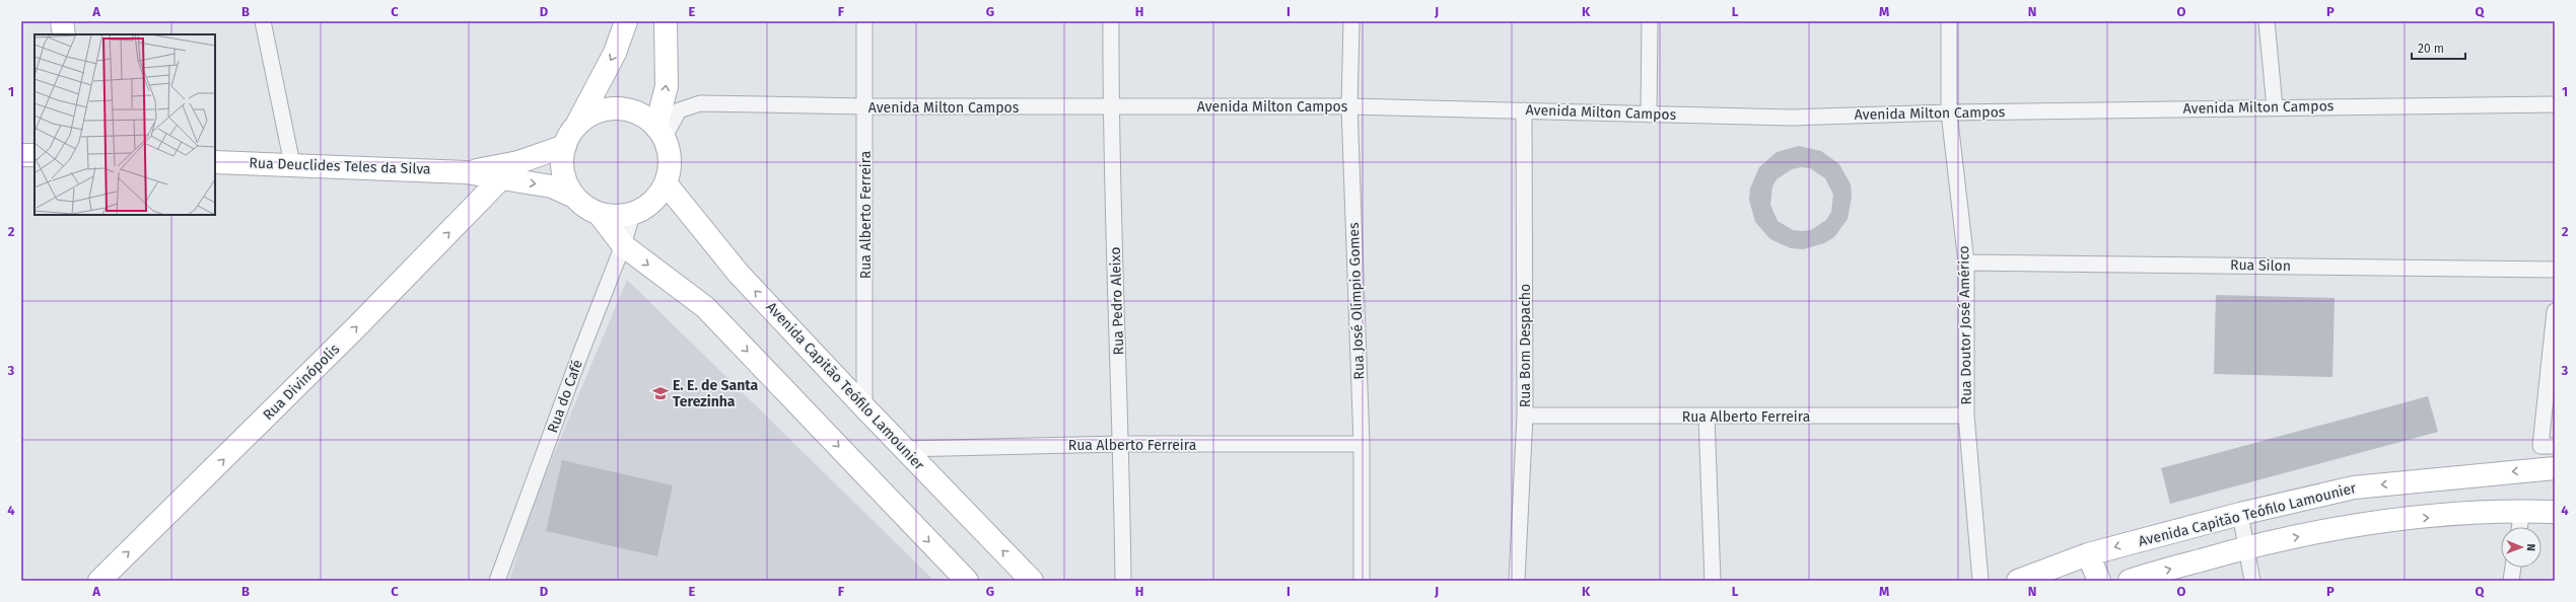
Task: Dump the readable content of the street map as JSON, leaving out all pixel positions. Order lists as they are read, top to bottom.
{
  "streets": {
    "main road": ["Rua Deuclides Teles da Silva", "Rua Divinópolis", "Avenida Capitão Teófilo Lamounier"],
    "street": [
      "Avenida Milton Campos",
      "Rua Alberto Ferreira",
      "Rua Silon",
      "Rua Pedro Aleixo",
      "Rua José Olímpio Gomes",
      "Rua Doutor José Américo",
      "Rua Bom Despacho",
      "Rua do Café"
    ]
  },
  "crossings": [
    ["Avenida Milton Campos", "Rua Deuclides Teles da Silva"],
    ["Avenida Milton Campos", "Rua Alberto Ferreira"],
    ["Avenida Milton Campos", "Rua Pedro Aleixo"],
    ["Avenida Milton Campos", "Rua José Olímpio Gomes"],
    ["Avenida Milton Campos", "Rua Doutor José Américo"],
    ["Avenida Milton Campos", "Rua Bom Despacho"],
    ["Avenida Milton Campos", "Avenida Capitão Teófilo Lamounier"],
    ["Avenida Milton Campos", "Rua do Café"],
    ["Rua Deuclides Teles da Silva", "Rua Divinópolis"],
    ["Rua Deuclides Teles da Silva", "Avenida Capitão Teófilo Lamounier"],
    ["Rua Deuclides Teles da Silva", "Rua do Café"],
    ["Rua Alberto Ferreira", "Rua Pedro Aleixo"],
    ["Rua Alberto Ferreira", "Rua José Olímpio Gomes"],
    ["Rua Alberto Ferreira", "Rua Doutor José Américo"],
    ["Rua Alberto Ferreira", "Rua Bom Despacho"],
    ["Rua Alberto Ferreira", "Avenida Capitão Teófilo Lamounier"],
    ["Rua Silon", "Rua Doutor José Américo"],
    ["Avenida Capitão Teófilo Lamounier", "Rua do Café"]
  ],
  "one_way": ["Rua Divinópolis"],
  "places": {
    "school or university": ["E. E. de Santa Terezinha"]
  },
  "scale_bar": "20 m",
  "north": "right",
  "grid": {
    "columns": [
      "A",
      "B",
      "C",
      "D",
      "E",
      "F",
      "G",
      "H",
      "I",
      "J",
      "K",
      "L",
      "M",
      "N",
      "O",
      "P",
      "Q"
    ],
    "rows": [
      "1",
      "2",
      "3",
      "4"
    ]
  }
}
